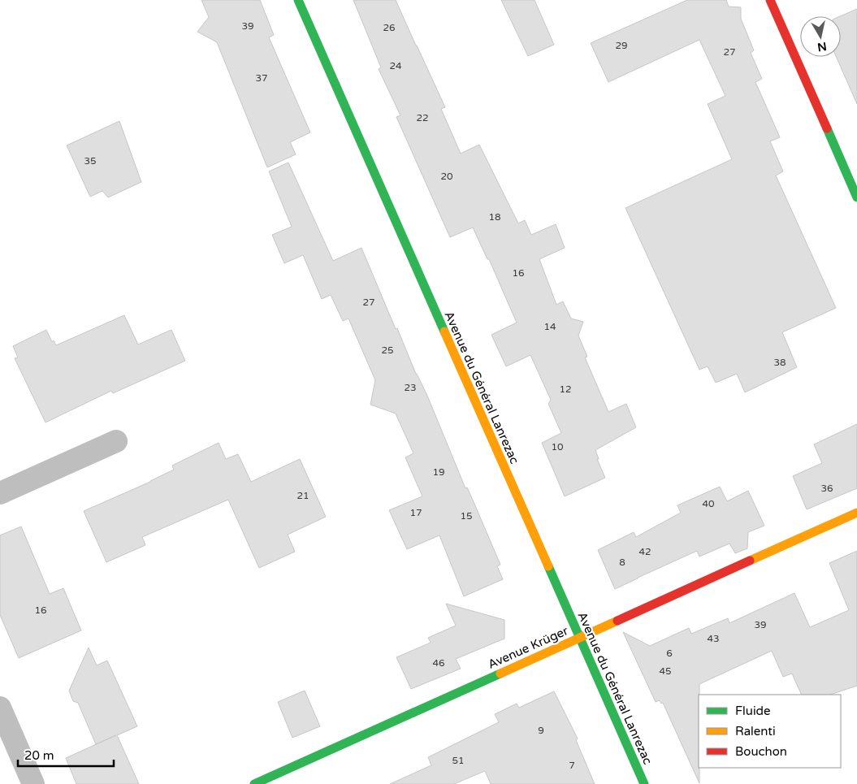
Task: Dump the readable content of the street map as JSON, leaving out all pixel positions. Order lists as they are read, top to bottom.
{
  "streets": {
    "street": ["Avenue du Général Lanrezac", "Avenue Krüger"]
  },
  "crossings": [
    ["Avenue du Général Lanrezac", "Avenue Krüger"]
  ],
  "house_numbers": [
    "39",
    "26",
    "29",
    "27",
    "24",
    "37",
    "22",
    "35",
    "20",
    "18",
    "16",
    "27",
    "14",
    "25",
    "38",
    "23",
    "12",
    "10",
    "19",
    "36",
    "21",
    "40",
    "17",
    "15",
    "42",
    "8",
    "16",
    "39",
    "43",
    "6",
    "46",
    "45",
    "9",
    "51",
    "7"
  ],
  "legend": ["Fluide", "Ralenti", "Bouchon"],
  "scale_bar": "20 m",
  "north": "bottom"
}
